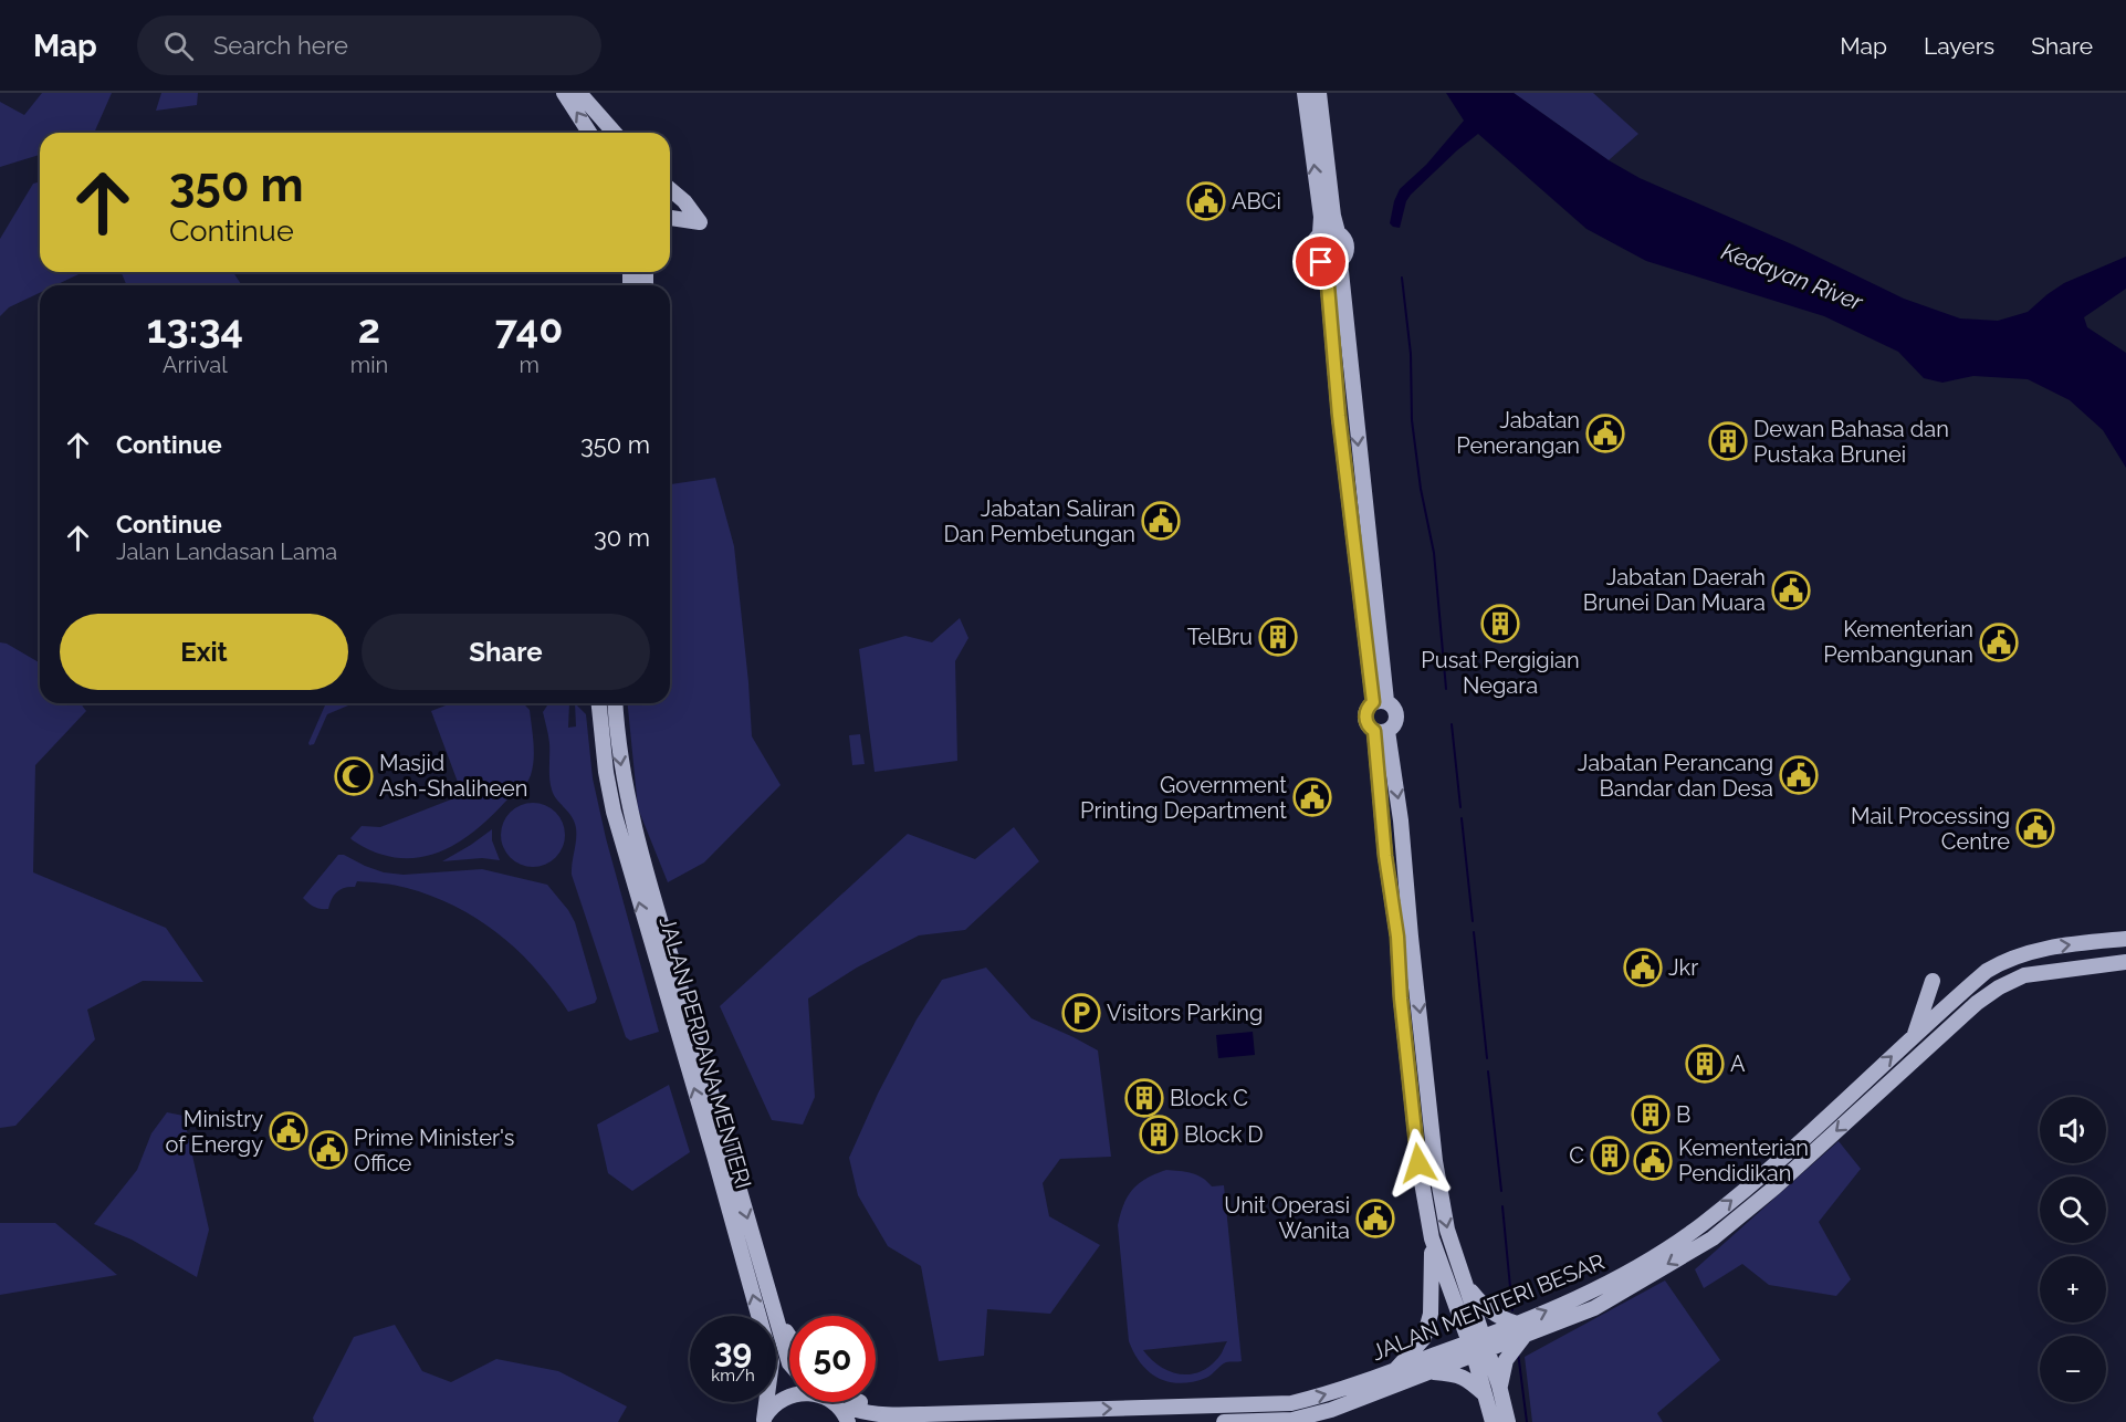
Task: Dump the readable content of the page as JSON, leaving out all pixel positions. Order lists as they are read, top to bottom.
{
  "streets": {
    "main road": ["JALAN PERDANA MENTERI", "JALAN MENTERI BESAR"]
  },
  "crossings": [
    ["JALAN PERDANA MENTERI", "JALAN MENTERI BESAR"]
  ],
  "water": ["Kedayan River"],
  "places": {
    "public building": [
      "ABCi",
      "Jabatan Penerangan",
      "Jabatan Saliran Dan Pembetungan",
      "Jabatan Daerah Brunei Dan Muara",
      "Kementerian Pembangunan",
      "Jabatan Perancang Bandar dan Desa",
      "Government Printing Department",
      "Mail Processing Centre",
      "Jkr",
      "Ministry of Energy",
      "Prime Minister's Office",
      "Kementerian Pendidikan",
      "Unit Operasi Wanita"
    ],
    "building": [
      "Dewan Bahasa dan Pustaka Brunei",
      "Pusat Pergigian Negara",
      "TelBru",
      "A",
      "Block C",
      "B",
      "Block D",
      "C"
    ],
    "mosque": ["Masjid Ash-Shaliheen"],
    "parking": ["Visitors Parking"]
  },
  "page": {
    "header": "Map",
    "search": "Search here",
    "nav": ["Map", "Layers", "Share"],
    "turn": ["350 m", "Continue"],
    "eta": [
      "13:34",
      "Arrival",
      "2",
      "min",
      "740",
      "m"
    ],
    "list": [
      {
        "name": "Continue",
        "value": "350 m"
      },
      {
        "name": "Continue",
        "note": "Jalan Landasan Lama",
        "value": "30 m"
      }
    ],
    "buttons": ["Exit", "Share"],
    "map_buttons": ["+", "−"],
    "speed": "39 km/h",
    "limit": "50"
  }
}
